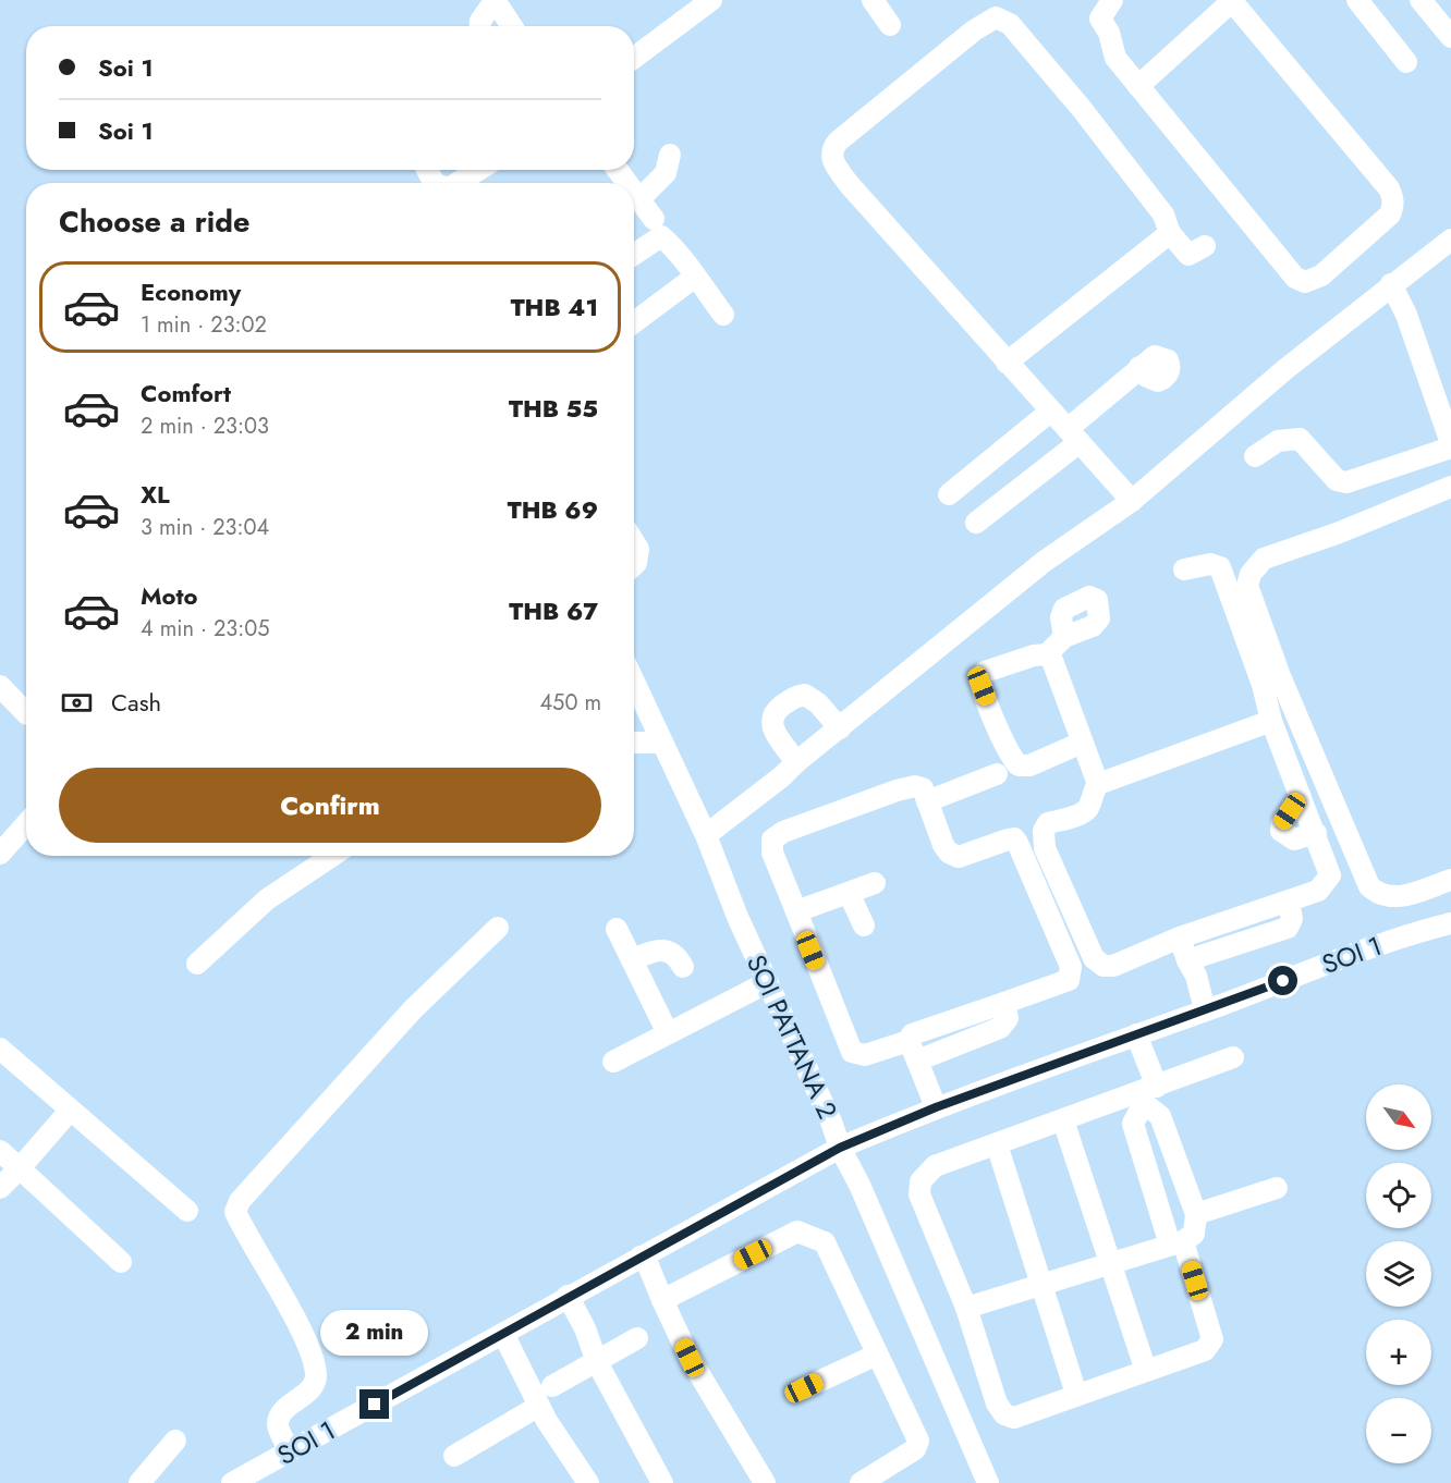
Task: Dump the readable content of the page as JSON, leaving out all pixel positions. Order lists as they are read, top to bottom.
{
  "streets": {
    "street": ["SOI 1", "SOI PATTANA 2"]
  },
  "crossings": [
    ["SOI 1", "SOI PATTANA 2"]
  ],
  "north": "bottom right",
  "page": {
    "banner": ["Soi 1", "Soi 1"],
    "heading": "Choose a ride",
    "list": [
      {
        "name": "Economy",
        "note": "1 min · 23:02",
        "value": "THB 41"
      },
      {
        "name": "Comfort",
        "note": "2 min · 23:03",
        "value": "THB 55"
      },
      {
        "name": "XL",
        "note": "3 min · 23:04",
        "value": "THB 69"
      },
      {
        "name": "Moto",
        "note": "4 min · 23:05",
        "value": "THB 67"
      }
    ],
    "pay": ["Cash", "450 m"],
    "buttons": "Confirm",
    "map_buttons": ["+", "−"],
    "bubble": "2 min"
  }
}
